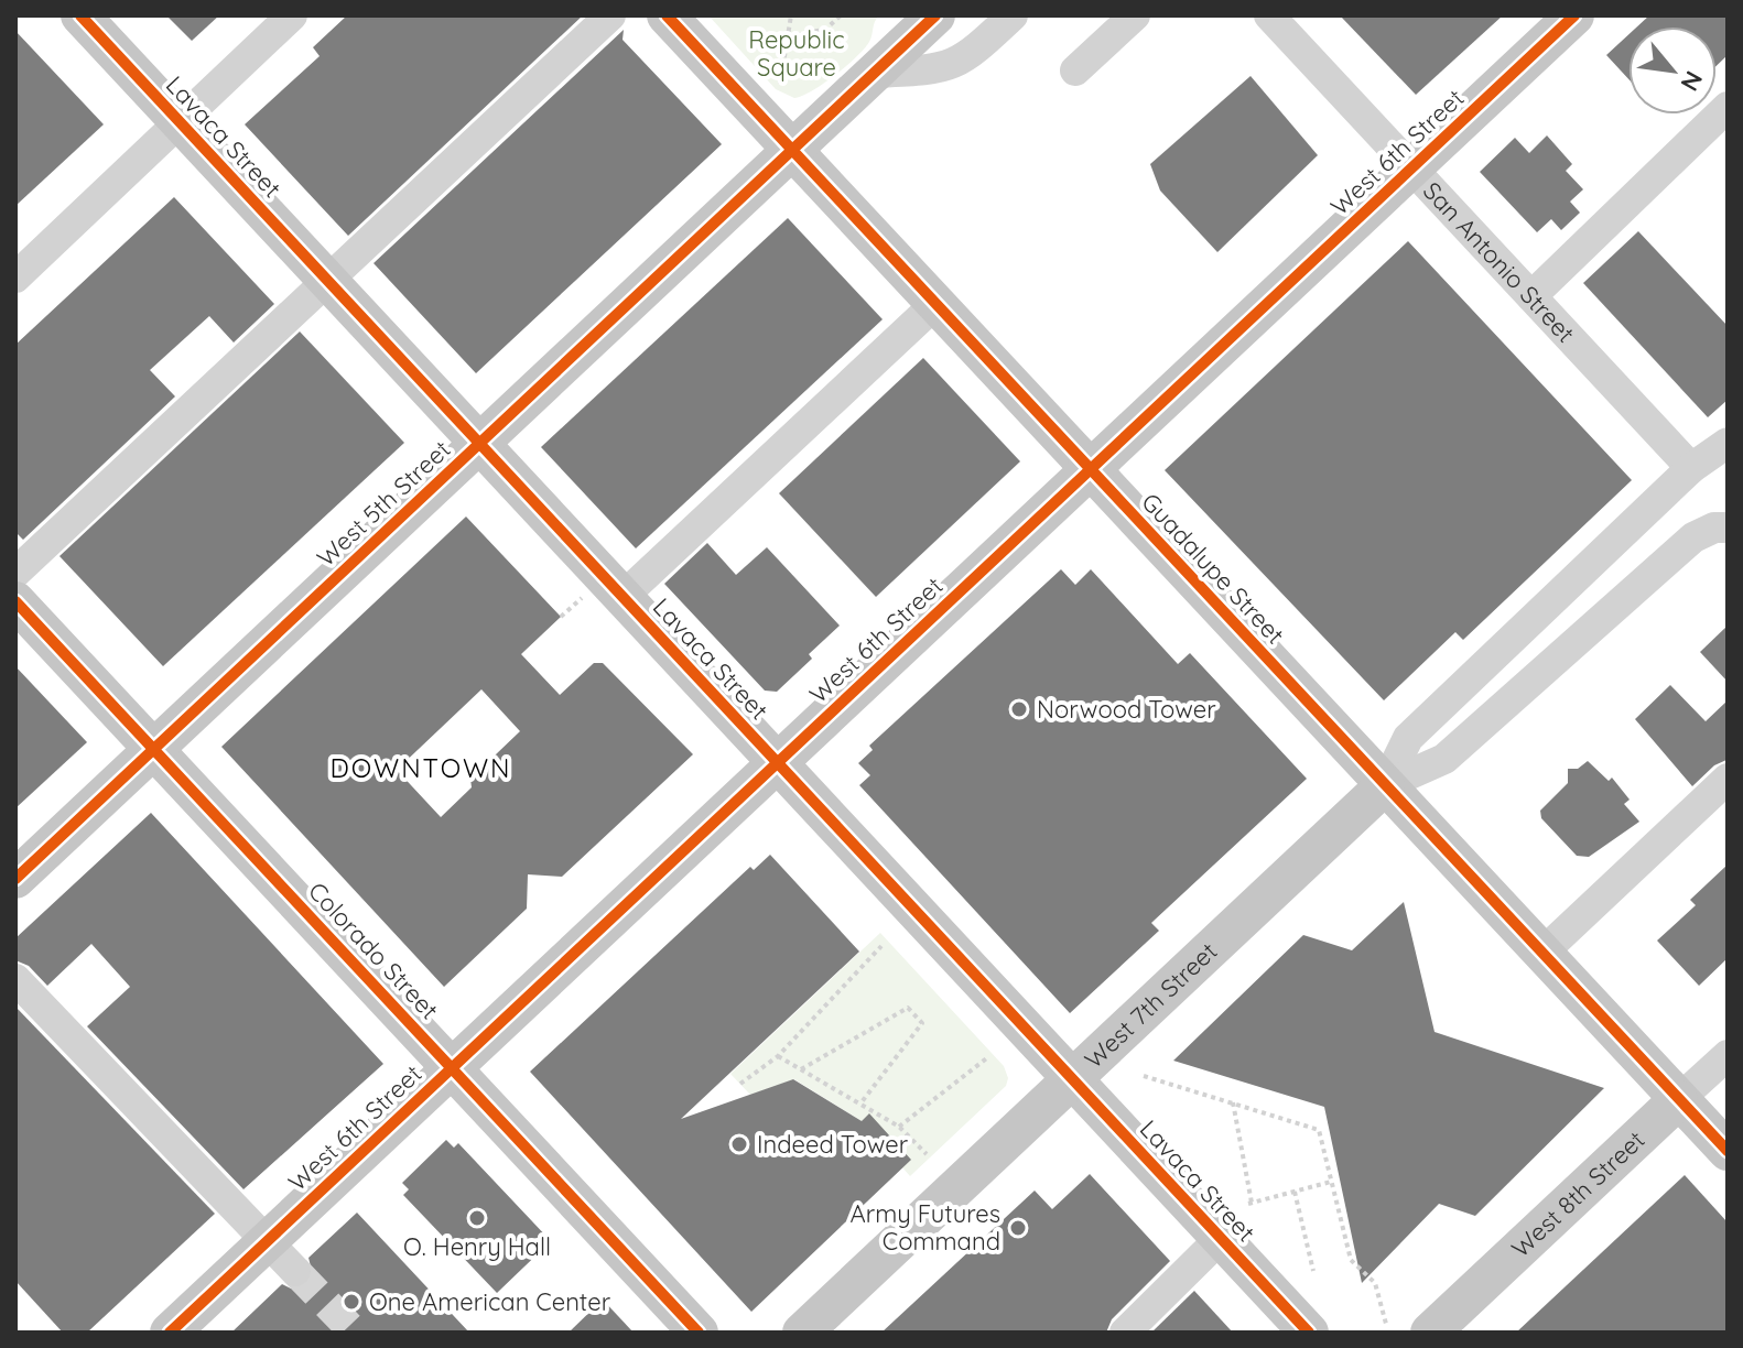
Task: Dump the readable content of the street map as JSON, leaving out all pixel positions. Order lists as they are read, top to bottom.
{
  "streets": {
    "main road": [
      "Lavaca Street",
      "West 6th Street",
      "West 5th Street",
      "Guadalupe Street",
      "Colorado Street",
      "West 7th Street",
      "West 8th Street"
    ],
    "street": ["San Antonio Street"]
  },
  "crossings": [
    ["Lavaca Street", "West 6th Street"],
    ["Lavaca Street", "West 5th Street"],
    ["Lavaca Street", "West 7th Street"],
    ["West 6th Street", "San Antonio Street"],
    ["West 6th Street", "Guadalupe Street"],
    ["West 6th Street", "Colorado Street"],
    ["San Antonio Street", "West 7th Street"],
    ["West 5th Street", "Guadalupe Street"],
    ["West 5th Street", "Colorado Street"],
    ["Guadalupe Street", "West 7th Street"],
    ["Guadalupe Street", "West 8th Street"]
  ],
  "districts": ["DOWNTOWN"],
  "parks": ["Republic Square"],
  "places": [
    "Norwood Tower",
    "Indeed Tower",
    "O. Henry Hall",
    "Army Futures Command",
    "One American Center"
  ],
  "north": "bottom right"
}
